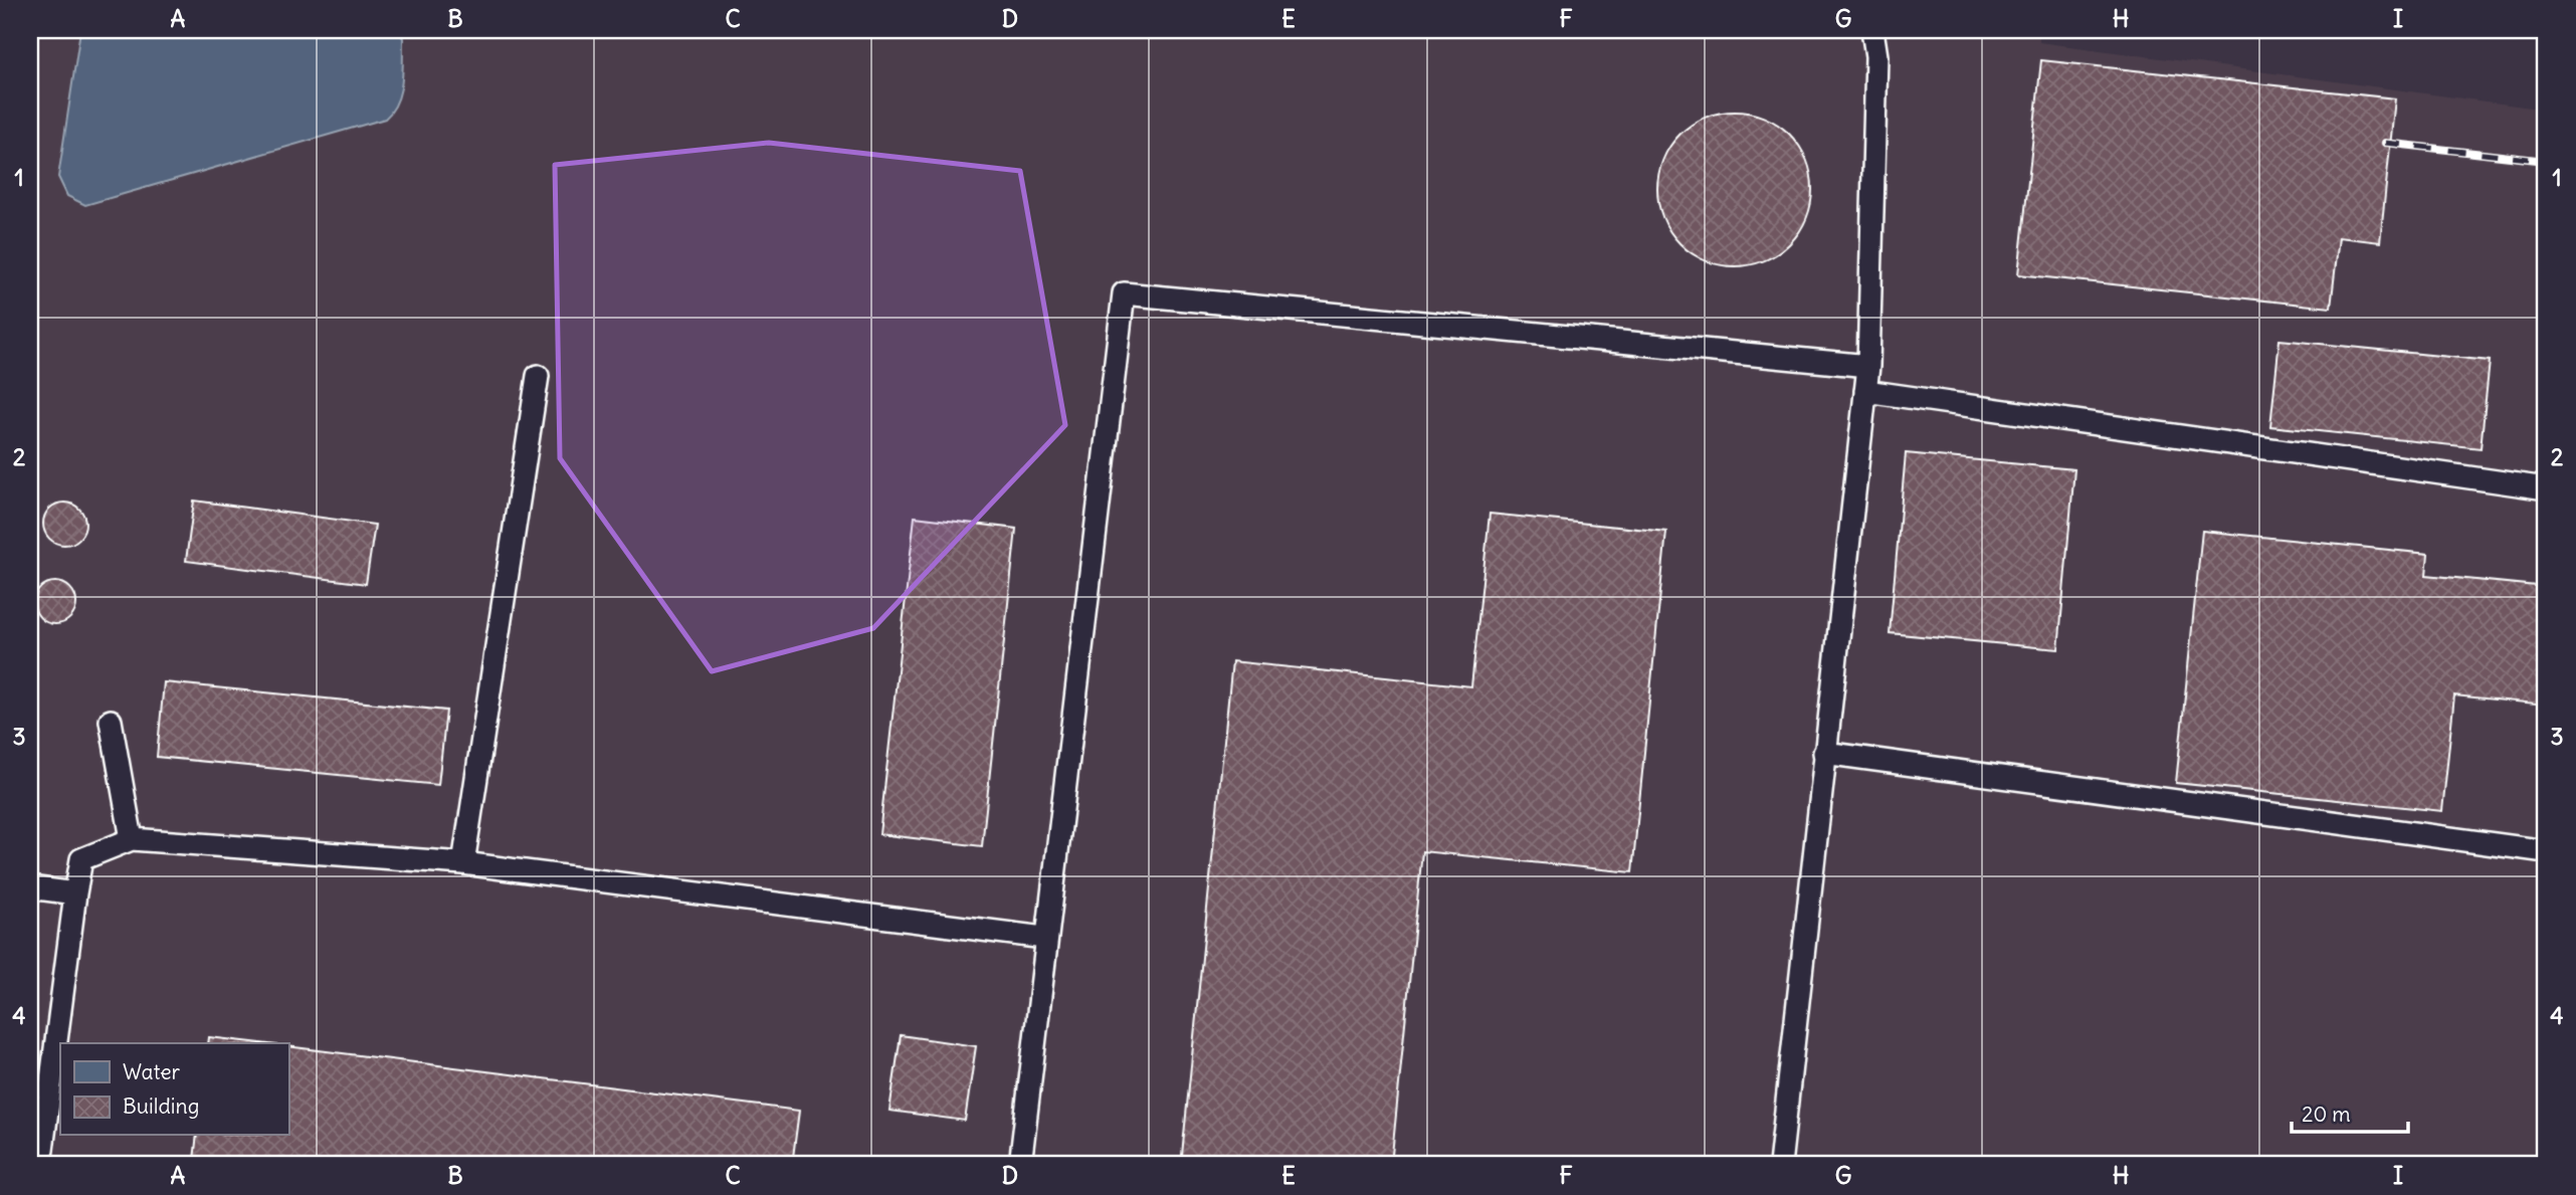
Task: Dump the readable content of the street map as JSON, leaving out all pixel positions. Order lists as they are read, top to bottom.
{
  "legend": ["Water", "Building"],
  "scale_bar": "20 m",
  "grid": {
    "columns": [
      "A",
      "B",
      "C",
      "D",
      "E",
      "F",
      "G",
      "H",
      "I"
    ],
    "rows": [
      "1",
      "2",
      "3",
      "4"
    ]
  }
}
